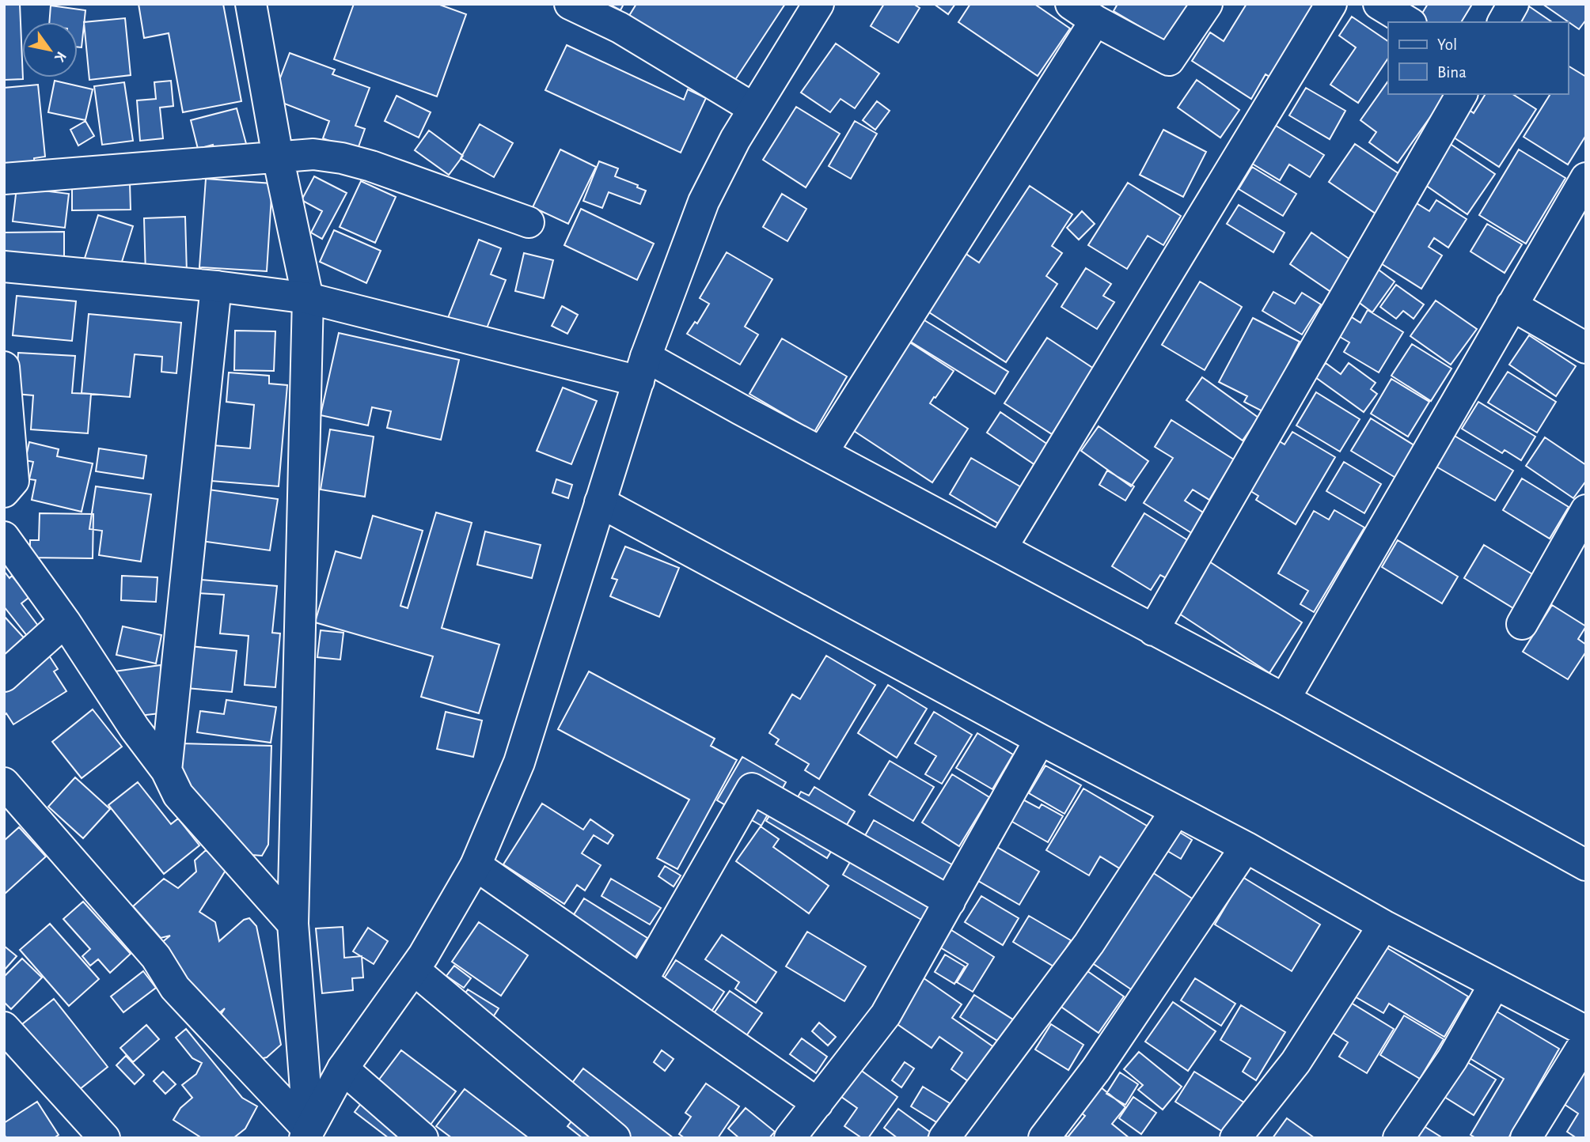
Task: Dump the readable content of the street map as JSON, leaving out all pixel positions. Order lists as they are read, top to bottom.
{
  "legend": ["Yol", "Bina"],
  "north": "bottom right"
}
